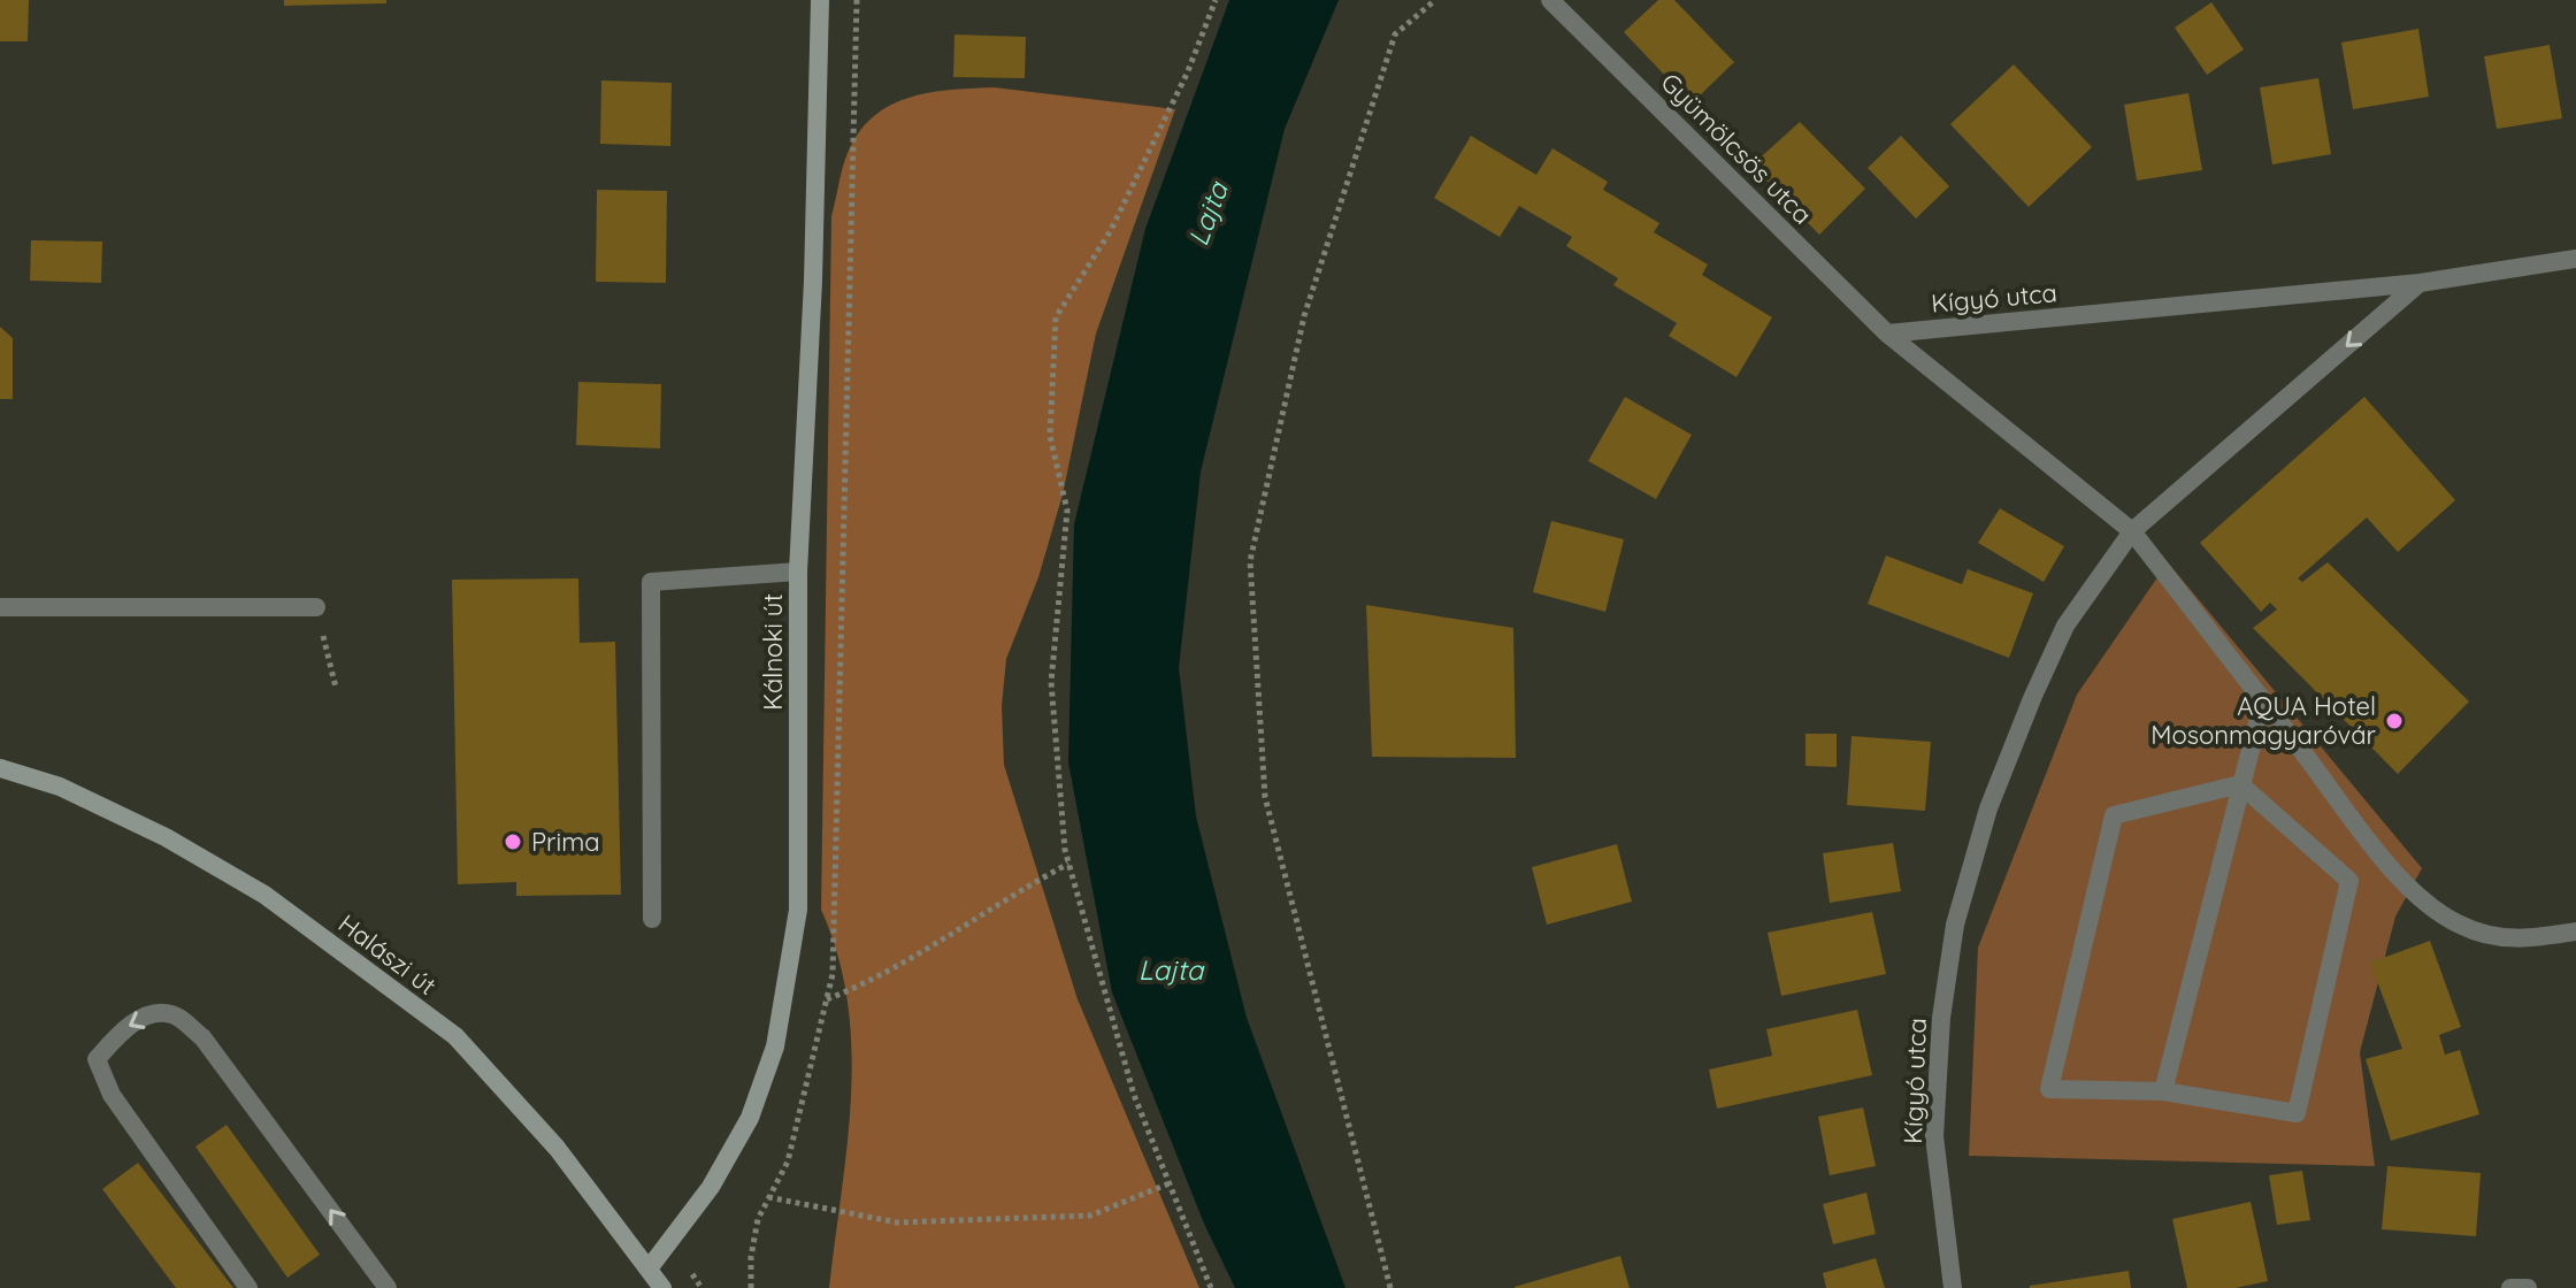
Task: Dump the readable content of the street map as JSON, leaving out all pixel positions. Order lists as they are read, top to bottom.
{
  "streets": {
    "street": [
      "Gyümölcsös utca",
      "Kígyó utca",
      "Kálnoki út",
      "Halászi út"
    ]
  },
  "crossings": [
    ["Gyümölcsös utca", "Kígyó utca"],
    ["Kálnoki út", "Halászi út"]
  ],
  "water": ["Lajta"],
  "places": ["AQUA Hotel Mosonmagyaróvár", "Prima"]
}
